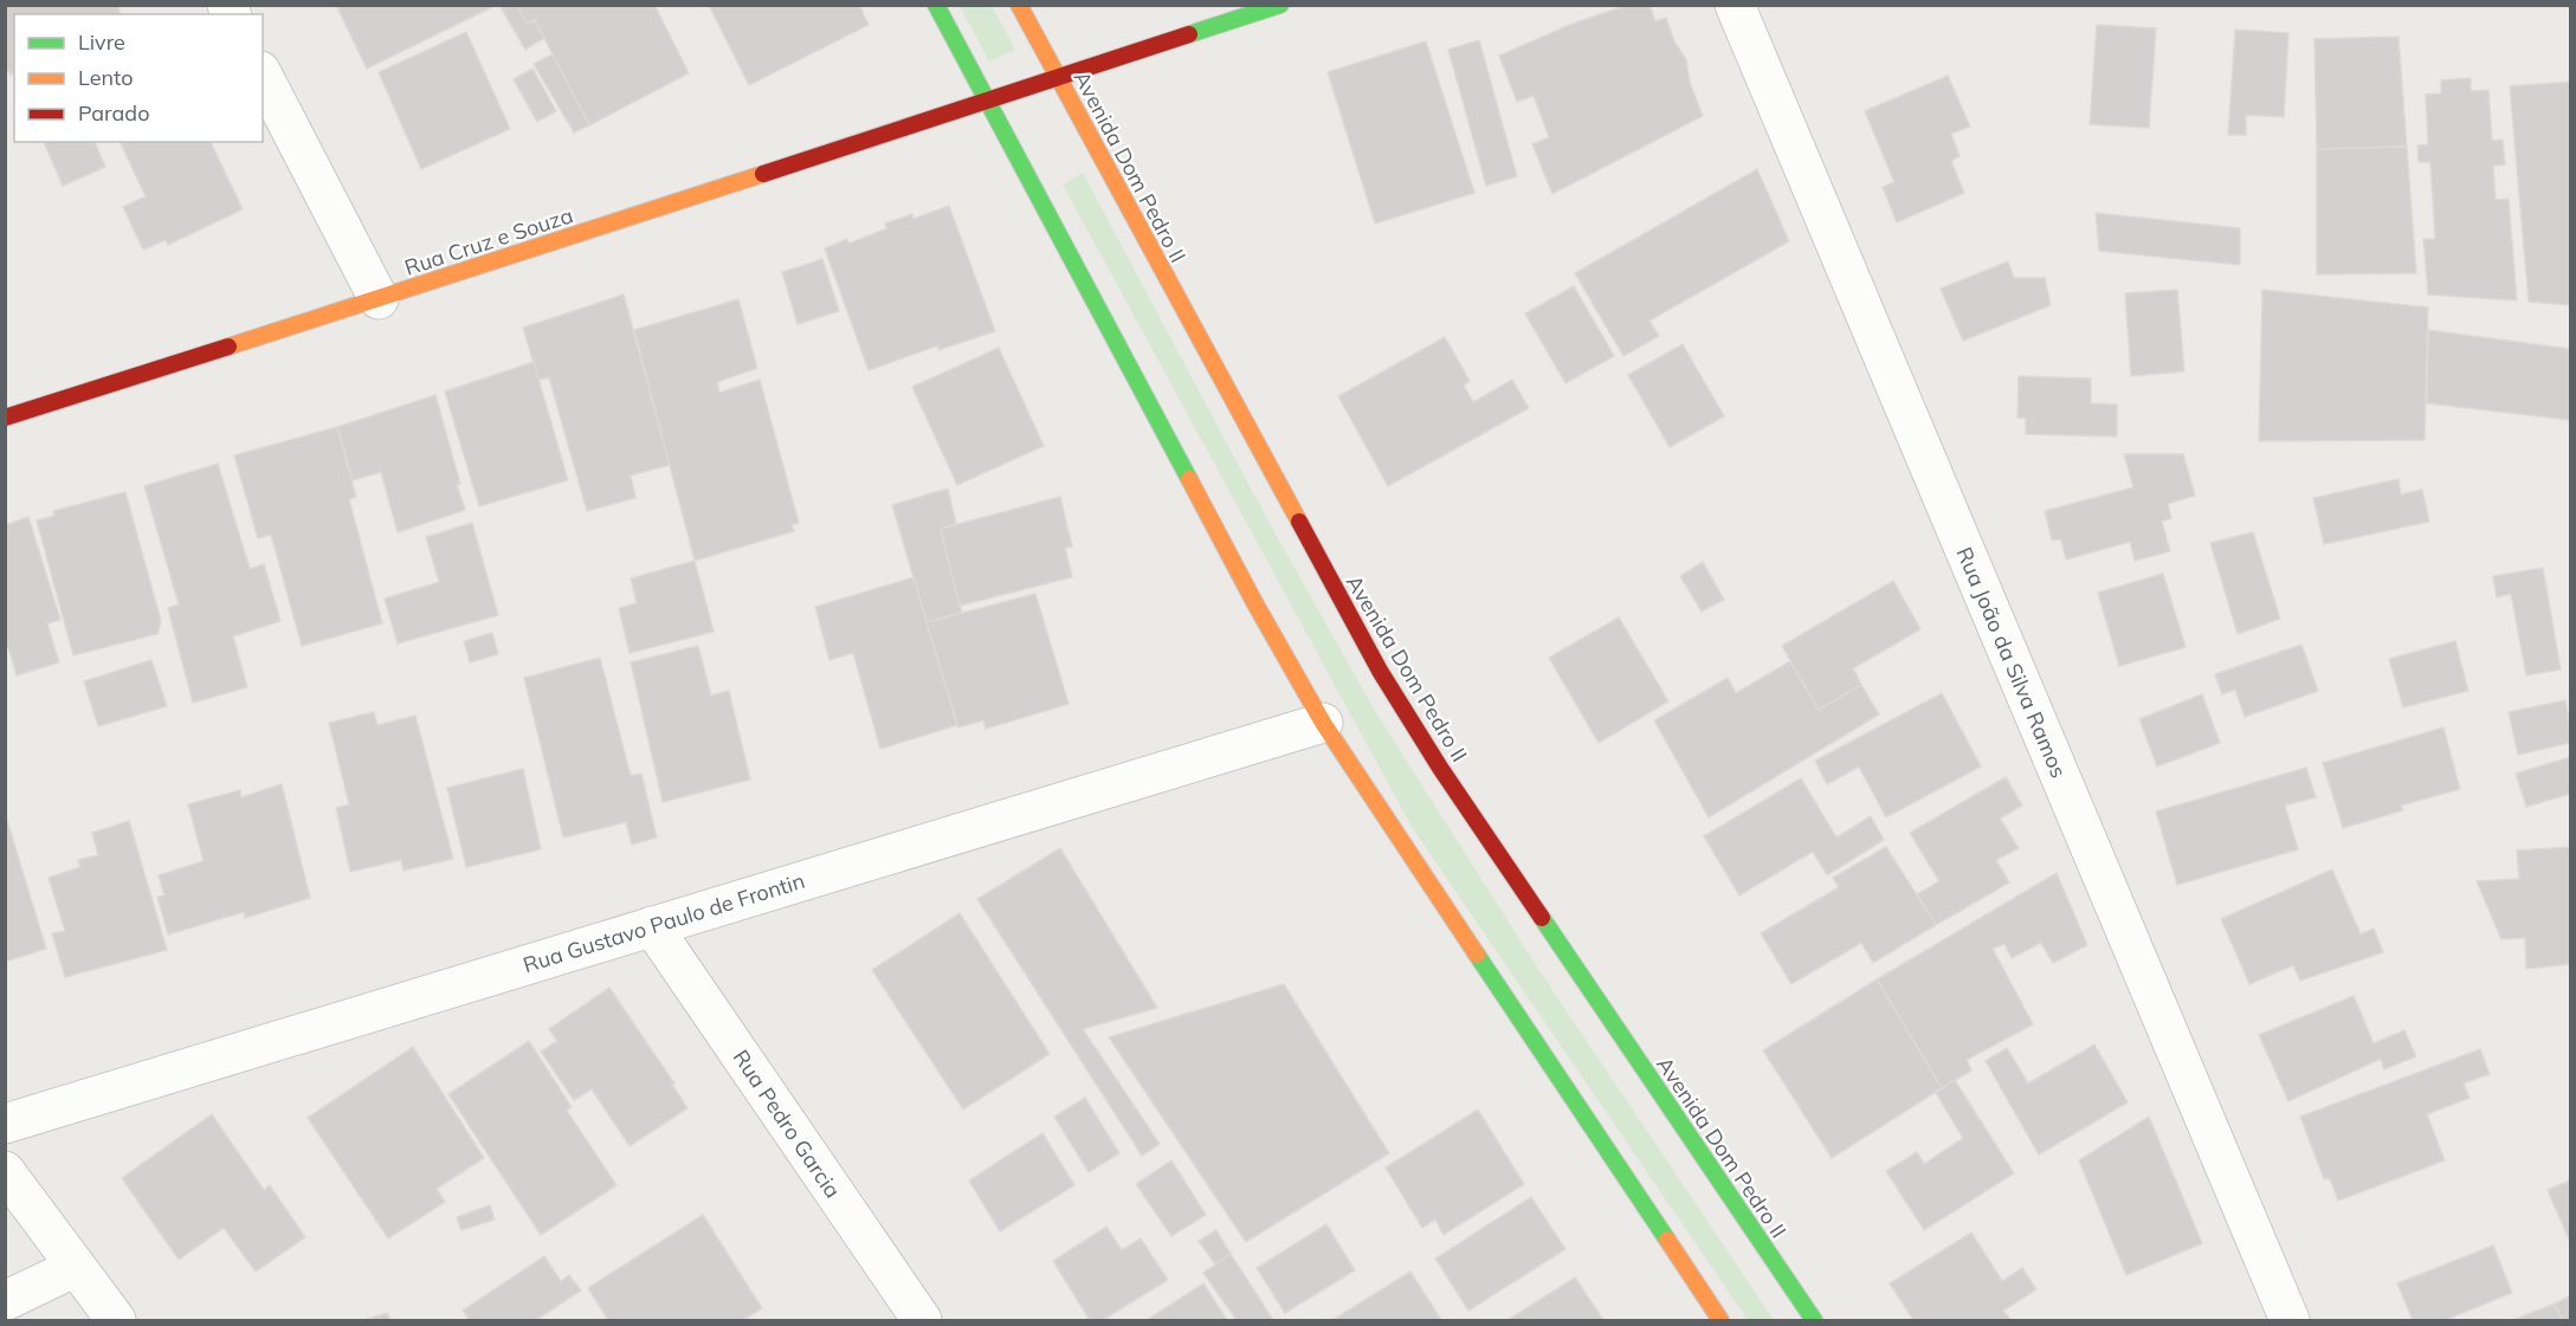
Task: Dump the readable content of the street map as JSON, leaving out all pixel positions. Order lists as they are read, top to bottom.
{
  "streets": {
    "main road": ["Avenida Dom Pedro II", "Rua Cruz e Souza"],
    "street": ["Rua João da Silva Ramos", "Rua Gustavo Paulo de Frontin", "Rua Pedro Garcia"]
  },
  "crossings": [
    ["Avenida Dom Pedro II", "Rua Cruz e Souza"],
    ["Rua Gustavo Paulo de Frontin", "Rua Pedro Garcia"]
  ],
  "legend": ["Livre", "Lento", "Parado"]
}
